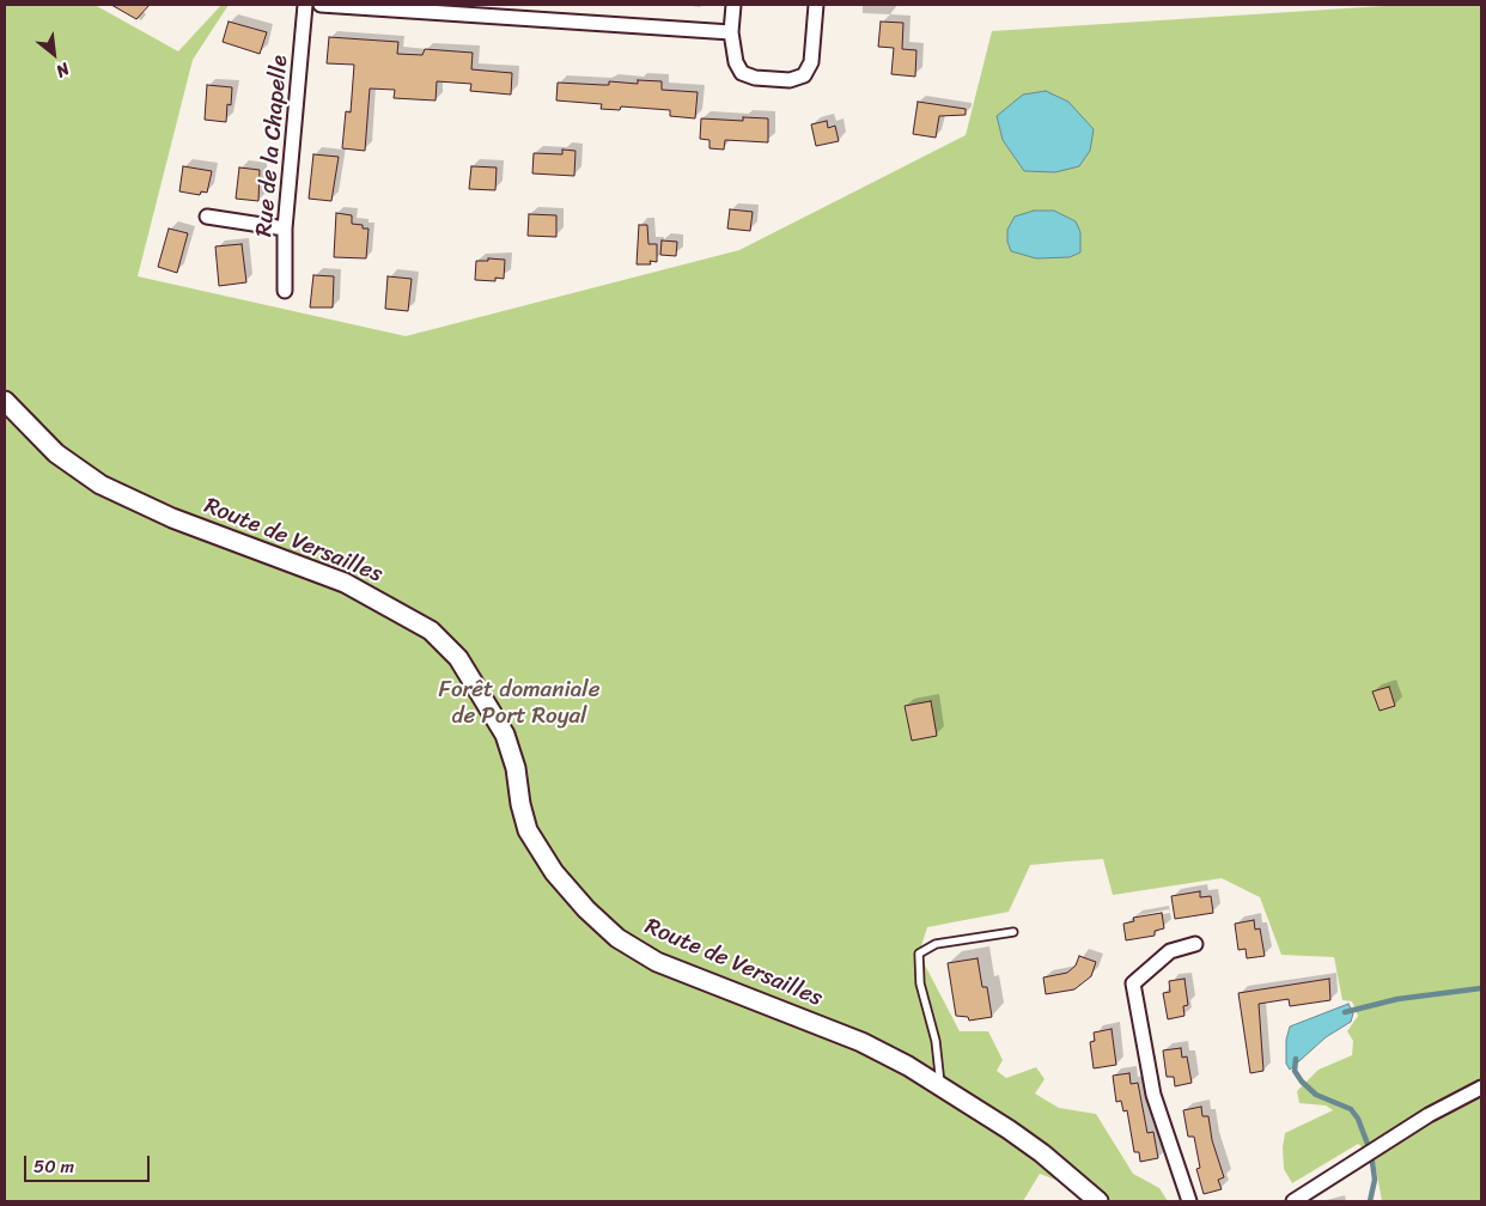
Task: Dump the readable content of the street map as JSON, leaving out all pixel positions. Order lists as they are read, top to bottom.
{
  "streets": {
    "main road": ["Route de Versailles"],
    "street": ["Rue de la Chapelle"]
  },
  "parks": ["Forêt domaniale de Port Royal"],
  "scale_bar": "50 m",
  "north": "bottom right"
}
